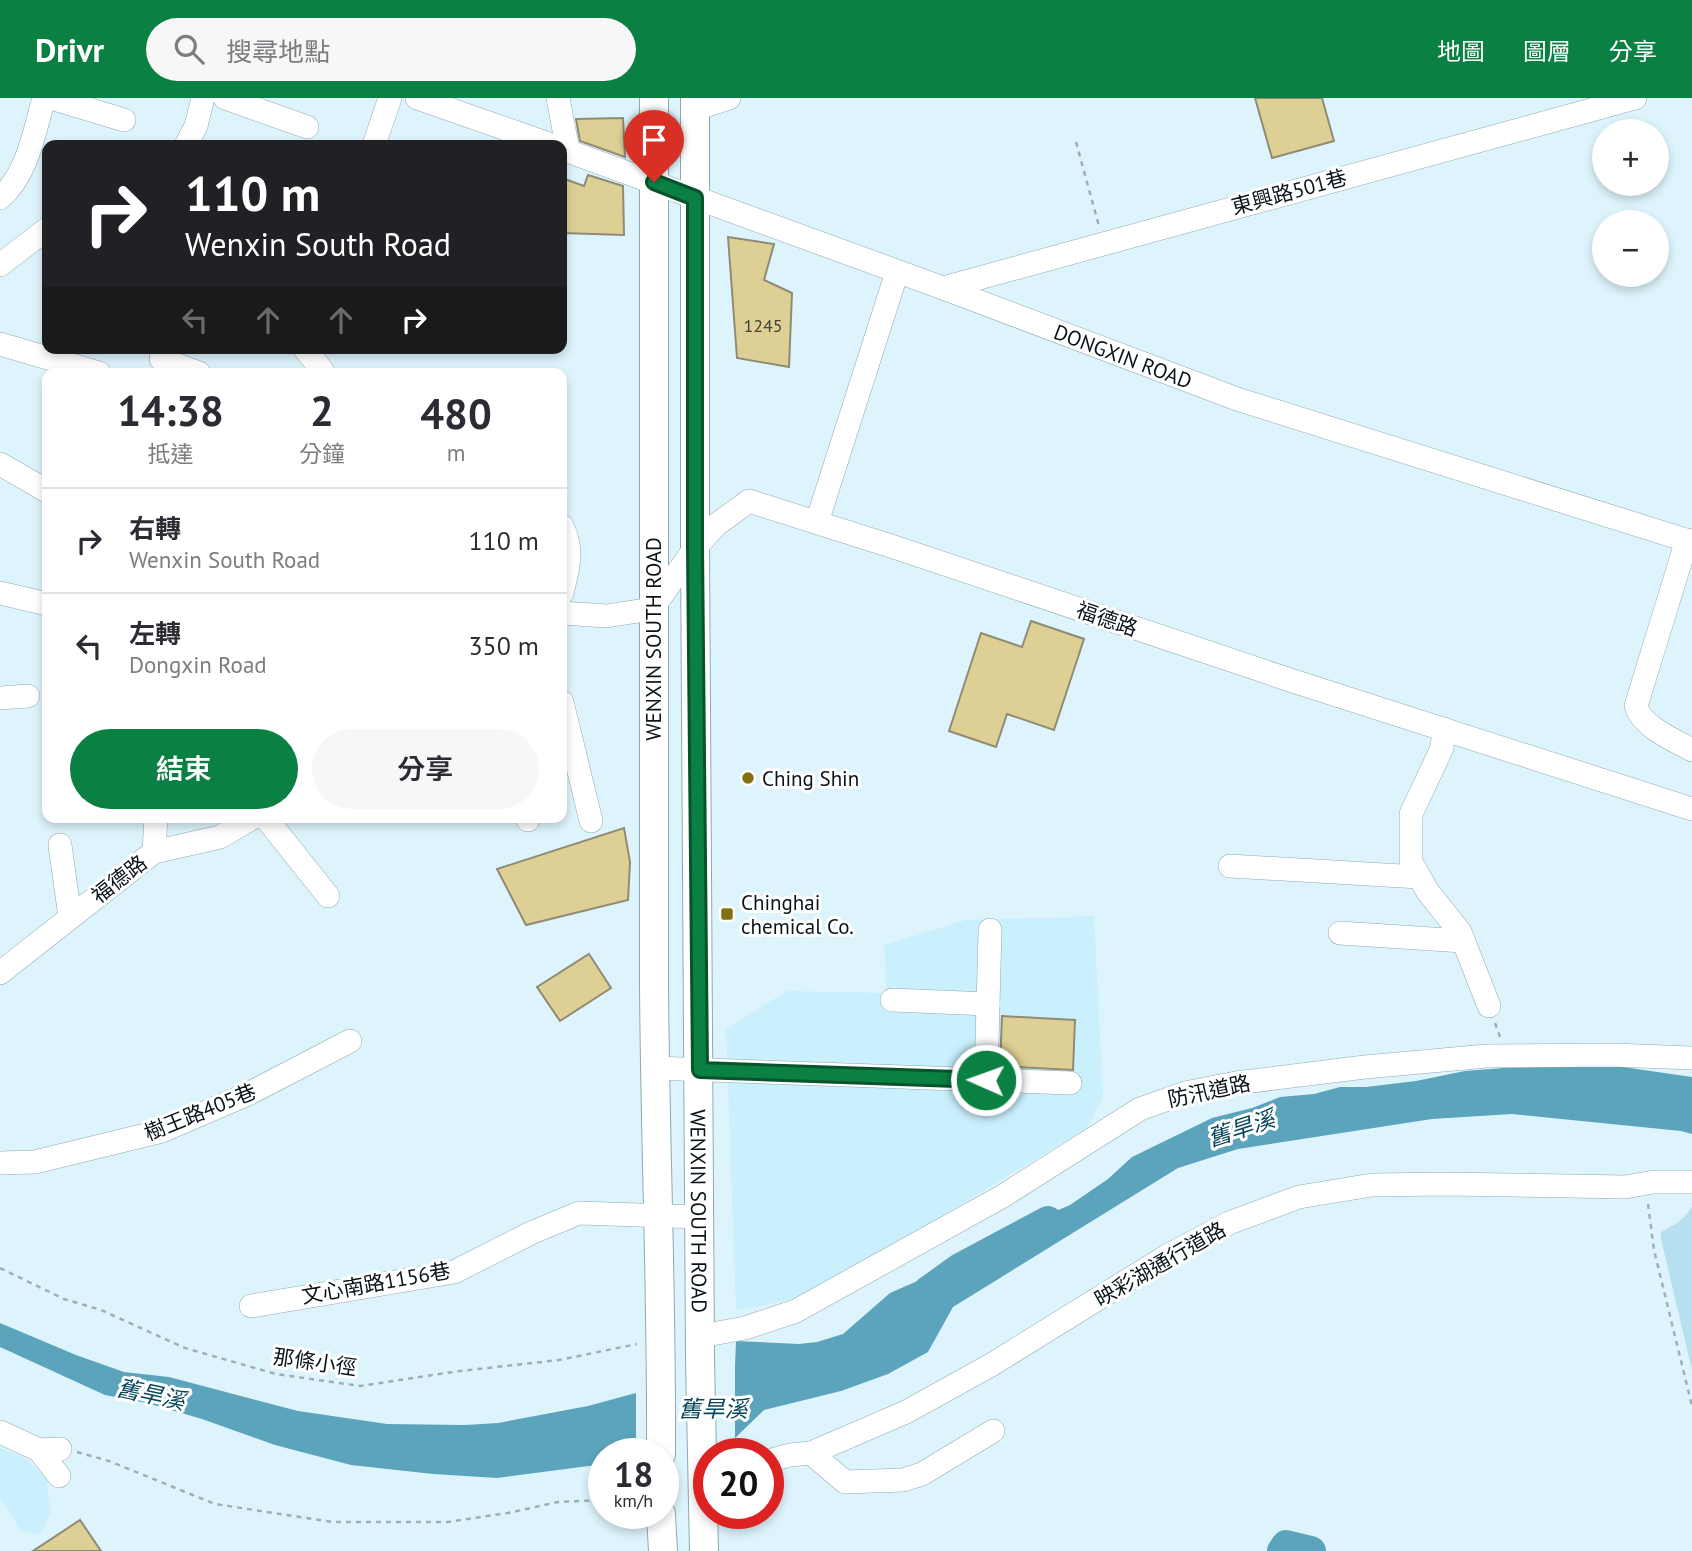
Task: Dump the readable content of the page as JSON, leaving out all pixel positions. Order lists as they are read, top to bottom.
{
  "streets": {
    "main road": ["WENXIN SOUTH ROAD"],
    "street": [
      "東興路501巷",
      "DONGXIN ROAD",
      "福德路",
      "防汛道路",
      "樹王路405巷",
      "映彩湖通行道路",
      "文心南路1156巷"
    ],
    "path": ["那條小徑"]
  },
  "crossings": [
    ["東興路501巷", "DONGXIN ROAD"],
    ["DONGXIN ROAD", "WENXIN SOUTH ROAD"],
    ["福德路", "WENXIN SOUTH ROAD"],
    ["WENXIN SOUTH ROAD", "防汛道路"],
    ["WENXIN SOUTH ROAD", "文心南路1156巷"],
    ["WENXIN SOUTH ROAD", "那條小徑"]
  ],
  "water": ["舊旱溪"],
  "places": {
    "other": ["Ching Shin"],
    "transit": ["Chinghai chemical Co."]
  },
  "house_numbers": ["1245"],
  "page": {
    "header": "Drivr",
    "search": "搜尋地點",
    "nav": ["地圖", "圖層", "分享"],
    "map_buttons": ["+", "−"],
    "turn": ["110 m", "Wenxin South Road"],
    "eta": [
      "14:38",
      "抵達",
      "2",
      "分鐘",
      "480",
      "m"
    ],
    "list": [
      {
        "name": "右轉",
        "note": "Wenxin South Road",
        "value": "110 m"
      },
      {
        "name": "左轉",
        "note": "Dongxin Road",
        "value": "350 m"
      }
    ],
    "buttons": ["結束", "分享"],
    "speed": "18 km/h",
    "limit": "20"
  }
}
